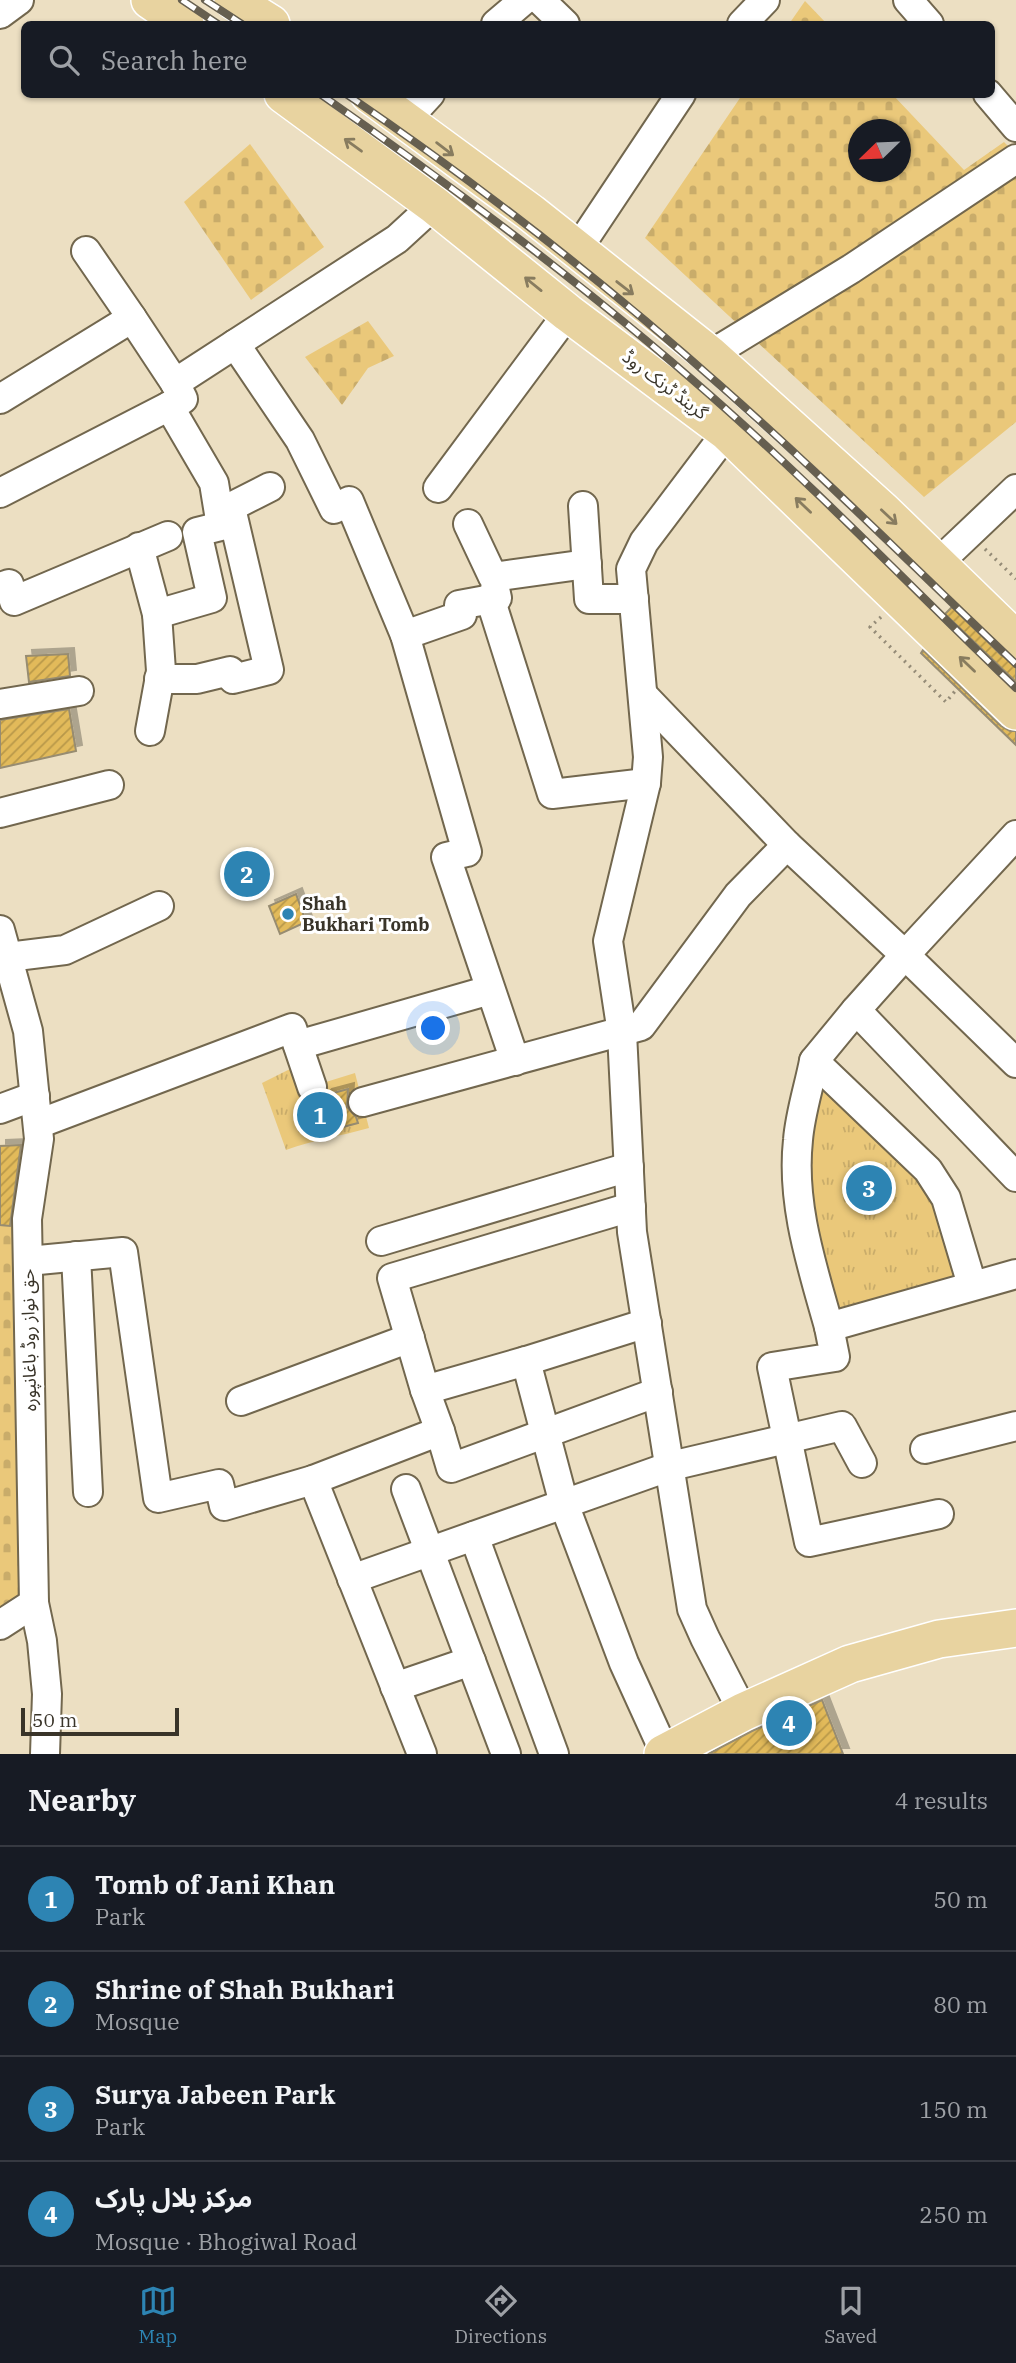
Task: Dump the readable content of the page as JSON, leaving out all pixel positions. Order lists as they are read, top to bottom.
{
  "streets": {
    "main road": ["گرینڈ ٹرنک روڈ"],
    "street": ["حق نواز روڈ باغانپورہ"]
  },
  "places": ["Shah Bukhari Tomb"],
  "scale_bar": "50 m",
  "north": "bottom left",
  "page": {
    "search": "Search here",
    "pins": [
      "2",
      "1",
      "3",
      "4"
    ],
    "scale": "50 m",
    "heading": ["Nearby", "4 results"],
    "list": [
      {
        "mark": "1",
        "name": "Tomb of Jani Khan",
        "note": "Park",
        "value": "50 m"
      },
      {
        "mark": "2",
        "name": "Shrine of Shah Bukhari",
        "note": "Mosque",
        "value": "80 m"
      },
      {
        "mark": "3",
        "name": "Surya Jabeen Park",
        "note": "Park",
        "value": "150 m"
      },
      {
        "mark": "4",
        "name": "مرکز بلال پارک",
        "note": "Mosque · Bhogiwal Road",
        "value": "250 m"
      }
    ],
    "nav": ["Map", "Directions", "Saved"]
  }
}
